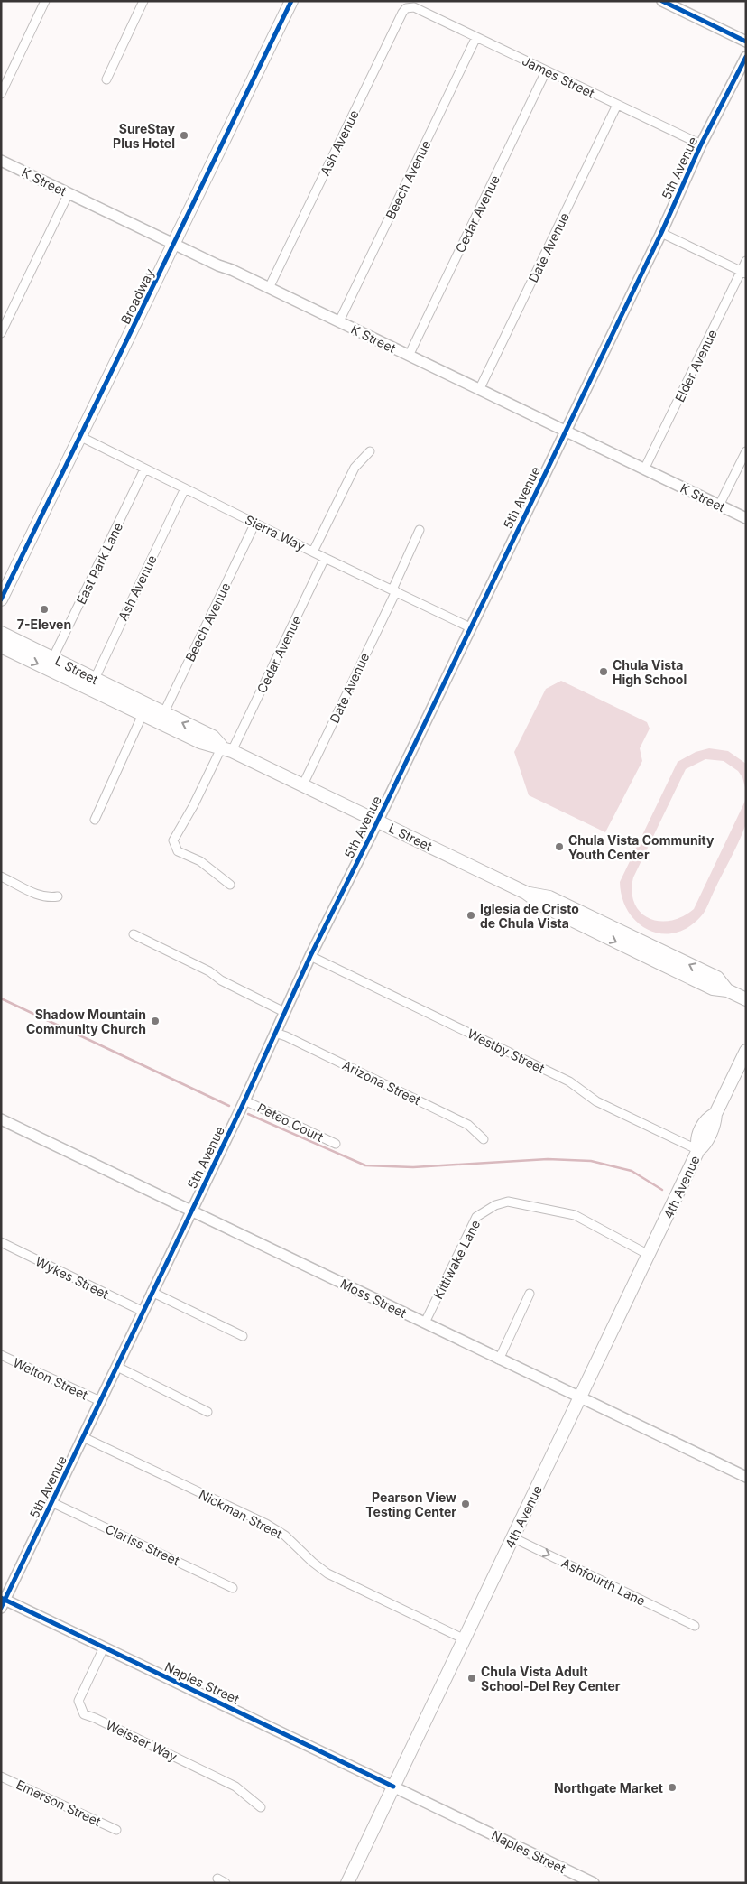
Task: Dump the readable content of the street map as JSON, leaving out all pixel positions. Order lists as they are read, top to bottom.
{
  "streets": {
    "main road": ["Broadway", "L Street", "4th Avenue"],
    "street": [
      "James Street",
      "Ash Avenue",
      "5th Avenue",
      "Beech Avenue",
      "K Street",
      "Cedar Avenue",
      "Date Avenue",
      "Elder Avenue",
      "Sierra Way",
      "East Park Lane",
      "Westby Street",
      "Arizona Street",
      "Peteo Court",
      "Kittiwake Lane",
      "Wykes Street",
      "Moss Street",
      "Welton Street",
      "Nickman Street",
      "Clariss Street",
      "Ashfourth Lane",
      "Naples Street",
      "Weisser Way",
      "Emerson Street"
    ]
  },
  "crossings": [
    ["James Street", "Ash Avenue"],
    ["James Street", "5th Avenue"],
    ["James Street", "Beech Avenue"],
    ["James Street", "Cedar Avenue"],
    ["James Street", "Date Avenue"],
    ["Ash Avenue", "K Street"],
    ["Ash Avenue", "Sierra Way"],
    ["Ash Avenue", "L Street"],
    ["5th Avenue", "K Street"],
    ["5th Avenue", "Sierra Way"],
    ["5th Avenue", "L Street"],
    ["5th Avenue", "Westby Street"],
    ["5th Avenue", "Arizona Street"],
    ["5th Avenue", "Peteo Court"],
    ["5th Avenue", "Wykes Street"],
    ["5th Avenue", "Moss Street"],
    ["5th Avenue", "Welton Street"],
    ["5th Avenue", "Nickman Street"],
    ["5th Avenue", "Clariss Street"],
    ["5th Avenue", "Naples Street"],
    ["Beech Avenue", "K Street"],
    ["Beech Avenue", "Sierra Way"],
    ["Beech Avenue", "L Street"],
    ["K Street", "Cedar Avenue"],
    ["K Street", "Date Avenue"],
    ["K Street", "Broadway"],
    ["K Street", "Elder Avenue"],
    ["Cedar Avenue", "Sierra Way"],
    ["Cedar Avenue", "L Street"],
    ["Date Avenue", "Sierra Way"],
    ["Date Avenue", "L Street"],
    ["Broadway", "Sierra Way"],
    ["Sierra Way", "East Park Lane"],
    ["East Park Lane", "L Street"],
    ["Westby Street", "4th Avenue"],
    ["4th Avenue", "Kittiwake Lane"],
    ["4th Avenue", "Moss Street"],
    ["4th Avenue", "Nickman Street"],
    ["4th Avenue", "Ashfourth Lane"],
    ["4th Avenue", "Naples Street"],
    ["Kittiwake Lane", "Moss Street"],
    ["Naples Street", "Weisser Way"]
  ],
  "one_way": ["Ashfourth Lane"],
  "places": [
    "SureStay Plus Hotel",
    "7-Eleven",
    "Chula Vista High School",
    "Chula Vista Community Youth Center",
    "Iglesia de Cristo de Chula Vista",
    "Shadow Mountain Community Church",
    "Pearson View Testing Center",
    "Chula Vista Adult School-Del Rey Center",
    "Northgate Market"
  ]
}
